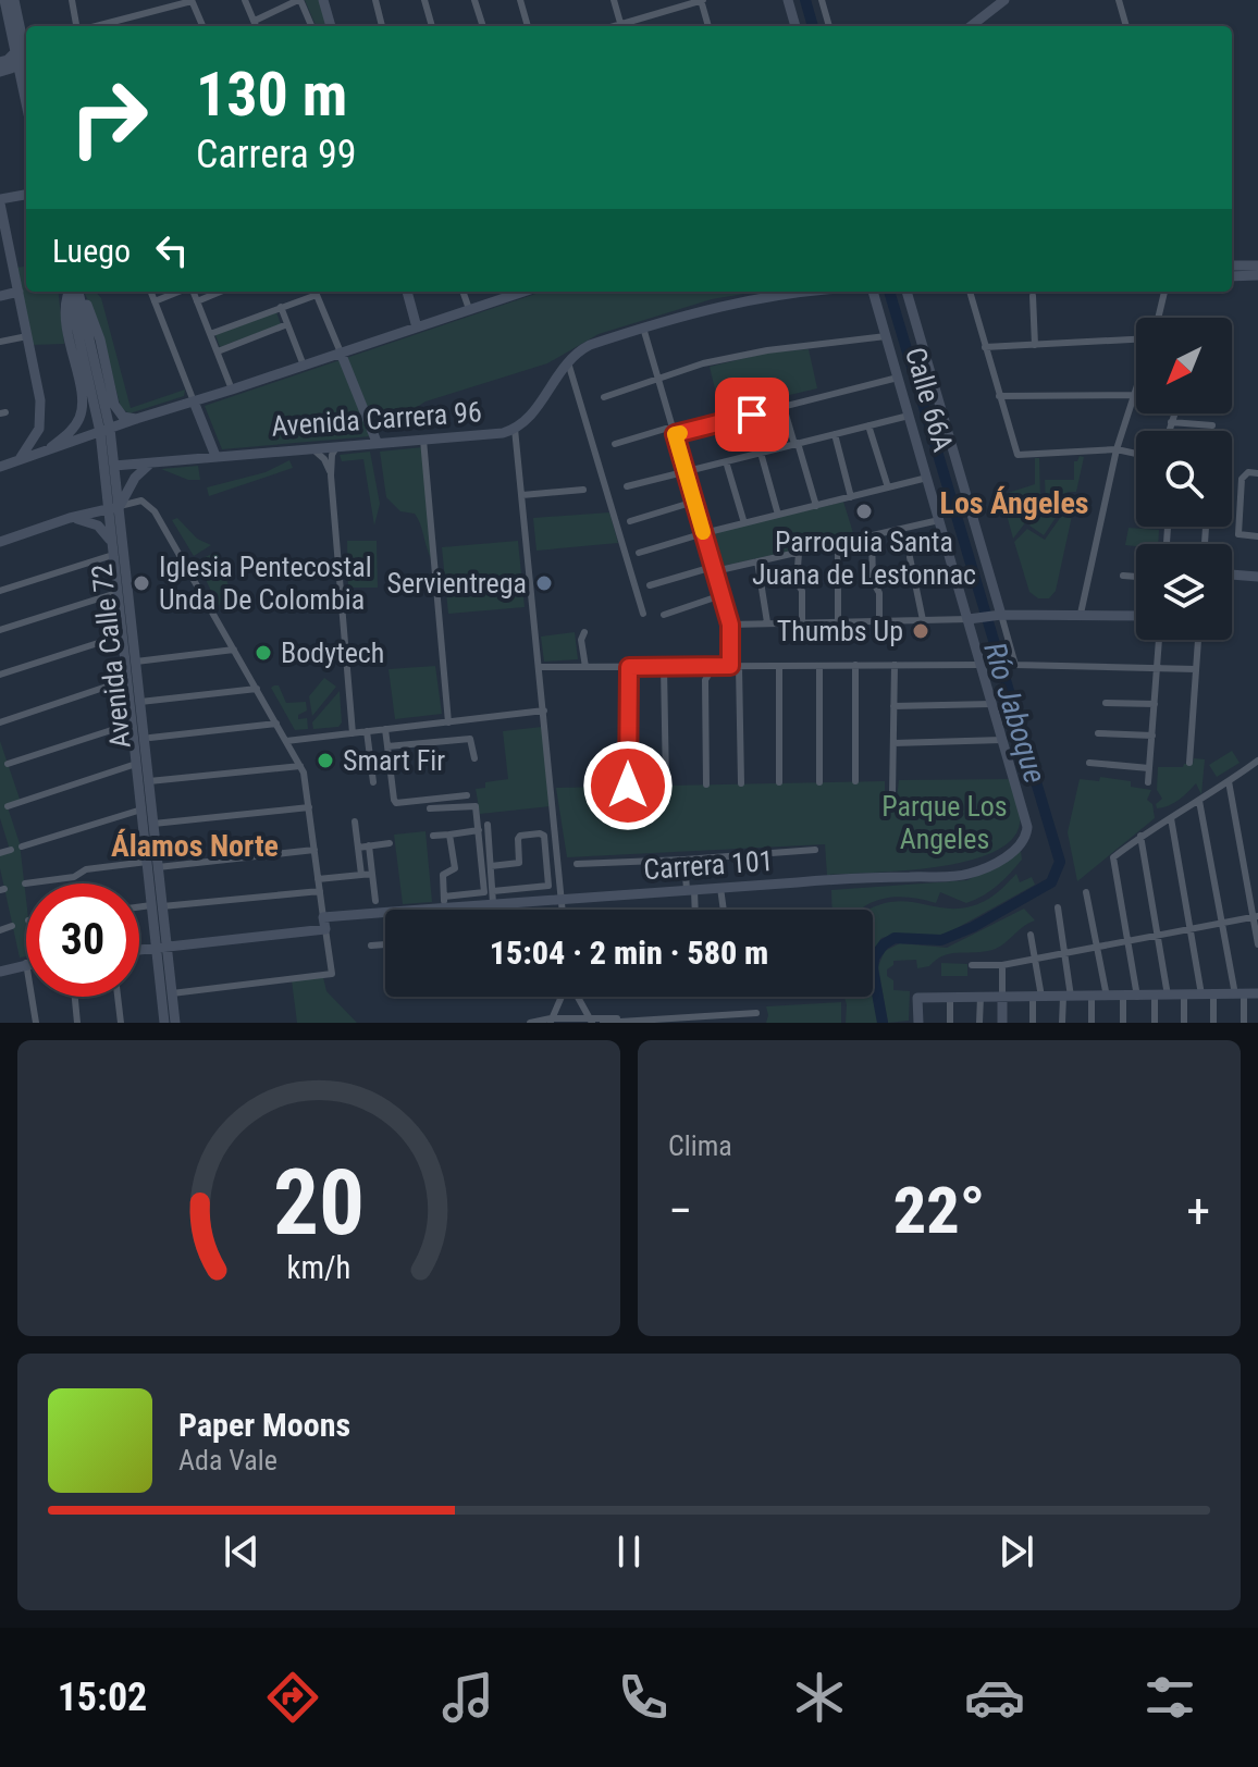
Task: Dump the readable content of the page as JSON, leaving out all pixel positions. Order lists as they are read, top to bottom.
{
  "streets": {
    "main road": [
      "Calle 66A",
      "Avenida Carrera 96",
      "Avenida Calle 72",
      "Carrera 101"
    ]
  },
  "crossings": [
    ["Calle 66A", "Carrera 101"],
    ["Avenida Carrera 96", "Avenida Calle 72"],
    ["Avenida Calle 72", "Carrera 101"]
  ],
  "districts": ["Los Ángeles", "Álamos Norte"],
  "water": ["Río Jaboque"],
  "parks": ["Parque Los Angeles"],
  "places": [
    "Parroquia Santa Juana de Lestonnac",
    "Iglesia Pentecostal Unda De Colombia",
    "Servientrega",
    "Thumbs Up",
    "Bodytech",
    "Smart Fir"
  ],
  "north": "bottom left",
  "page": {
    "turn": ["130 m", "Carrera 99"],
    "then": "Luego",
    "limit": "30",
    "trip": "15:04 · 2 min · 580 m",
    "tile": "Clima",
    "heat": ["−", "22°", "+"],
    "song": ["Paper Moons", "Ada Vale"],
    "tabs": "15:02",
    "gauge": ["20", "km/h"]
  }
}
